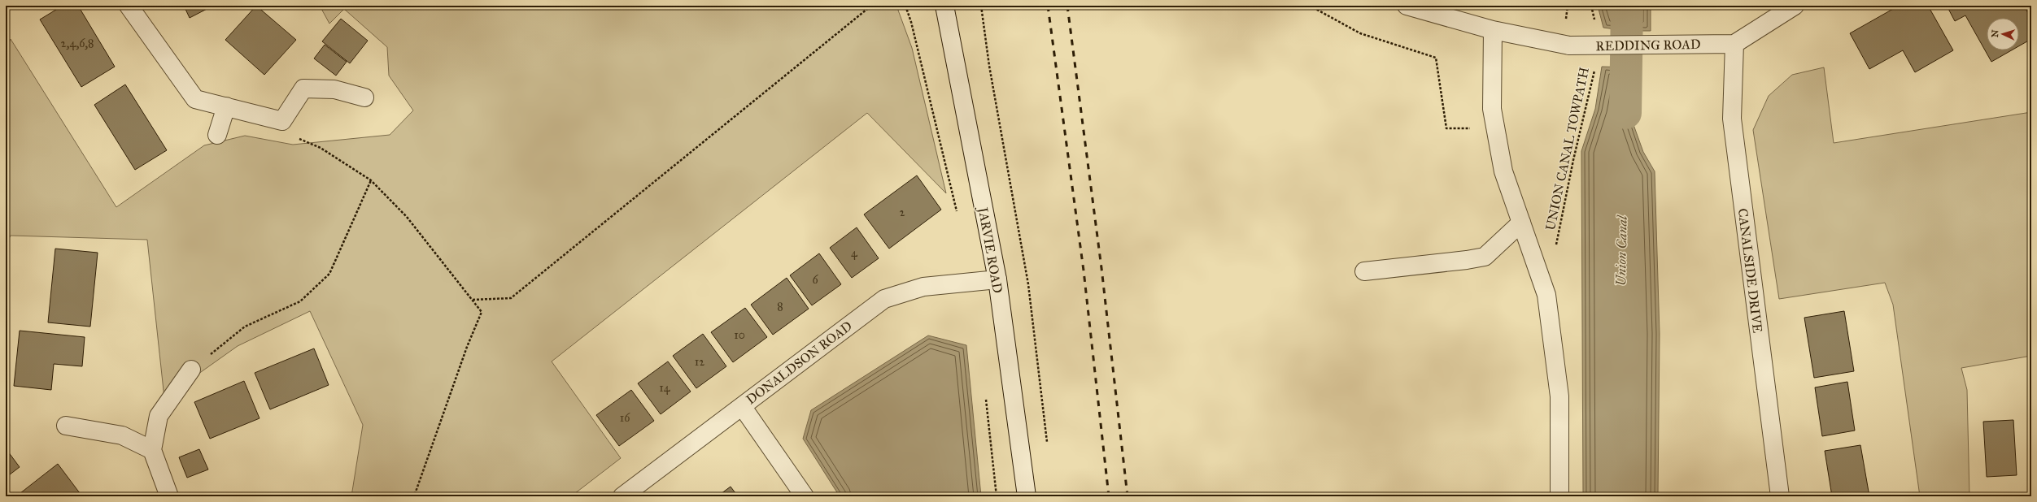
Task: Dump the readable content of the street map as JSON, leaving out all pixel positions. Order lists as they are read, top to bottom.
{
  "streets": {
    "street": [
      "REDDING ROAD",
      "JARVIE ROAD",
      "CANALSIDE DRIVE",
      "DONALDSON ROAD"
    ],
    "path": ["UNION CANAL TOWPATH"]
  },
  "crossings": [
    ["REDDING ROAD", "CANALSIDE DRIVE"],
    ["JARVIE ROAD", "DONALDSON ROAD"]
  ],
  "water": ["Union Canal"],
  "house_numbers": [
    "2,4,6,8",
    "2",
    "4",
    "6",
    "8",
    "10",
    "12",
    "14",
    "16"
  ],
  "north": "left"
}
